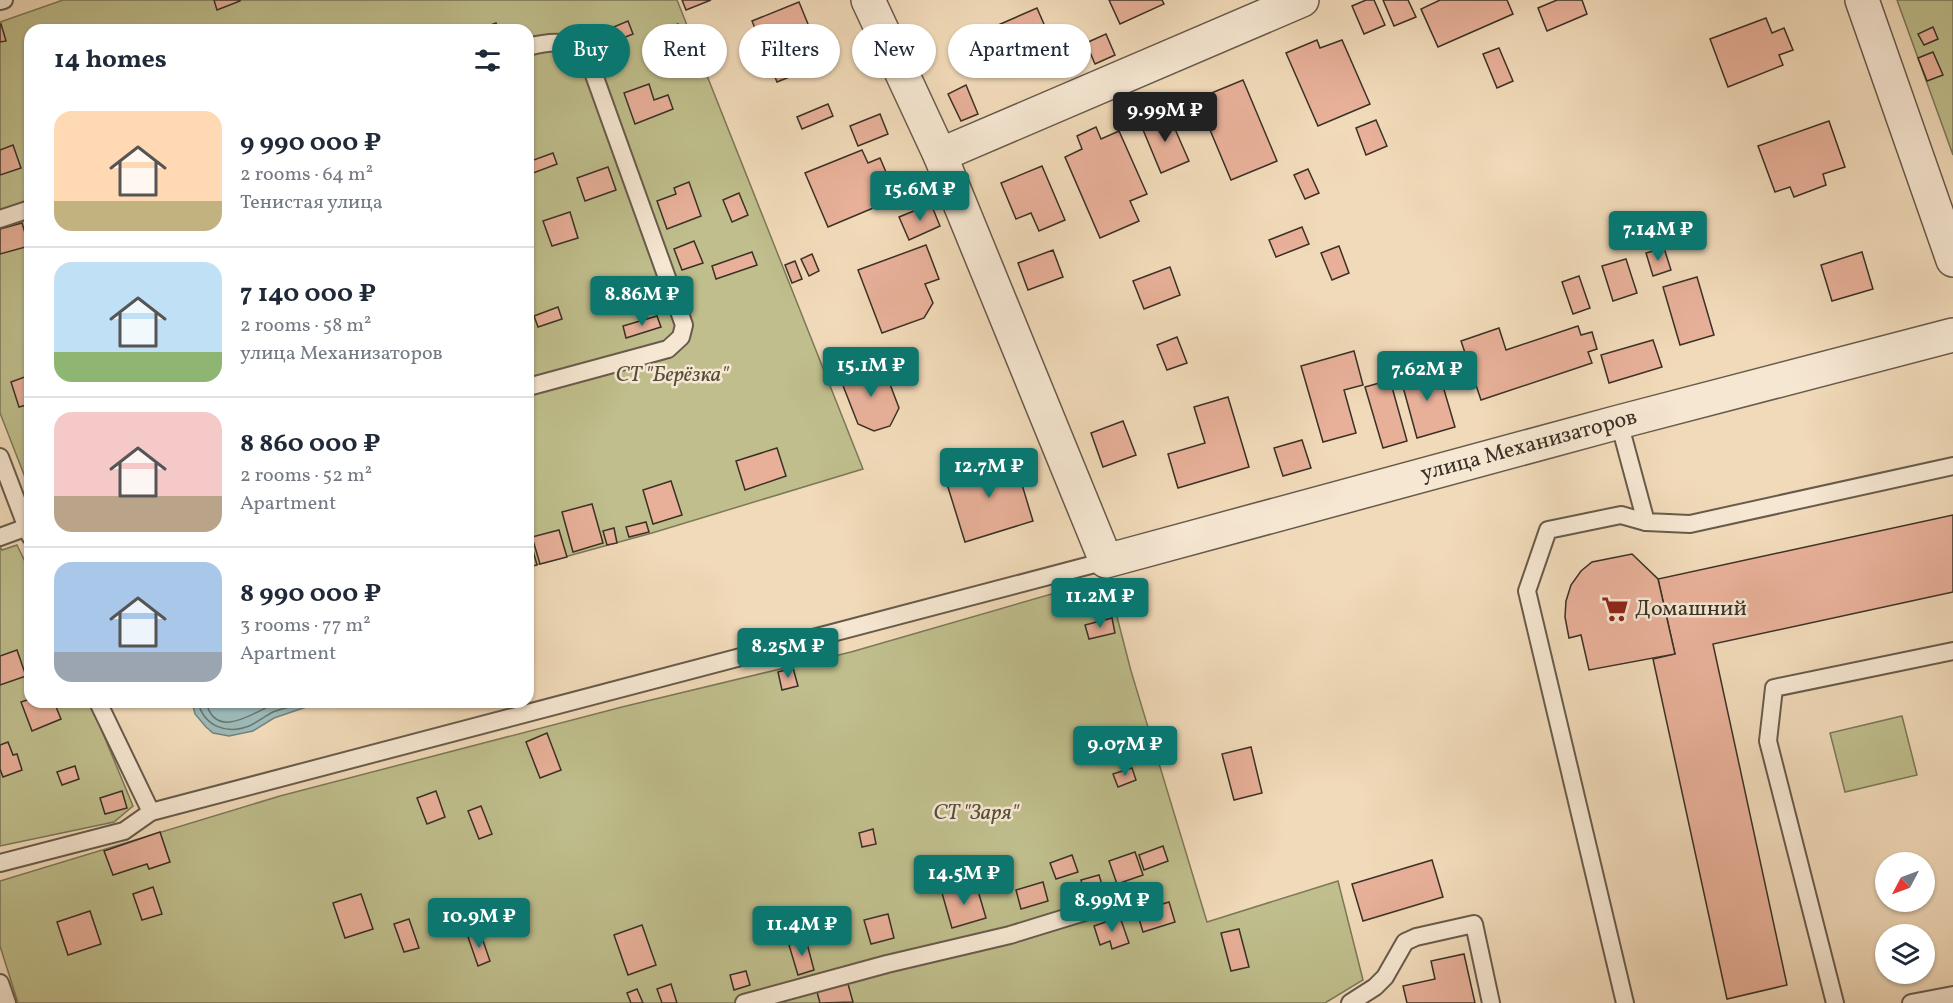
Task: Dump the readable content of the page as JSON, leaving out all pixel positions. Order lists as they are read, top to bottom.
{
  "streets": {
    "street": ["улица Механизаторов"]
  },
  "parks": ["СТ \"Берёзка\"", "СТ \"Заря\""],
  "places": {
    "supermarket": ["Домашний"]
  },
  "north": "bottom left",
  "page": {
    "chip": [
      "Buy",
      "Rent",
      "Filters",
      "New",
      "Apartment"
    ],
    "heading": "14 homes",
    "price": [
      "9.99M ₽",
      "15.6M ₽",
      "7.14M ₽",
      "8.86M ₽",
      "15.1M ₽",
      "7.62M ₽",
      "12.7M ₽",
      "11.2M ₽",
      "8.25M ₽",
      "9.07M ₽",
      "14.5M ₽",
      "8.99M ₽",
      "10.9M ₽",
      "11.4M ₽"
    ],
    "list": [
      {
        "name": "9 990 000 ₽",
        "note": "2 rooms · 64 m² · Тенистая улица"
      },
      {
        "name": "7 140 000 ₽",
        "note": "2 rooms · 58 m² · улица Механизаторов"
      },
      {
        "name": "8 860 000 ₽",
        "note": "2 rooms · 52 m² · Apartment"
      },
      {
        "name": "8 990 000 ₽",
        "note": "3 rooms · 77 m² · Apartment"
      }
    ]
  }
}
